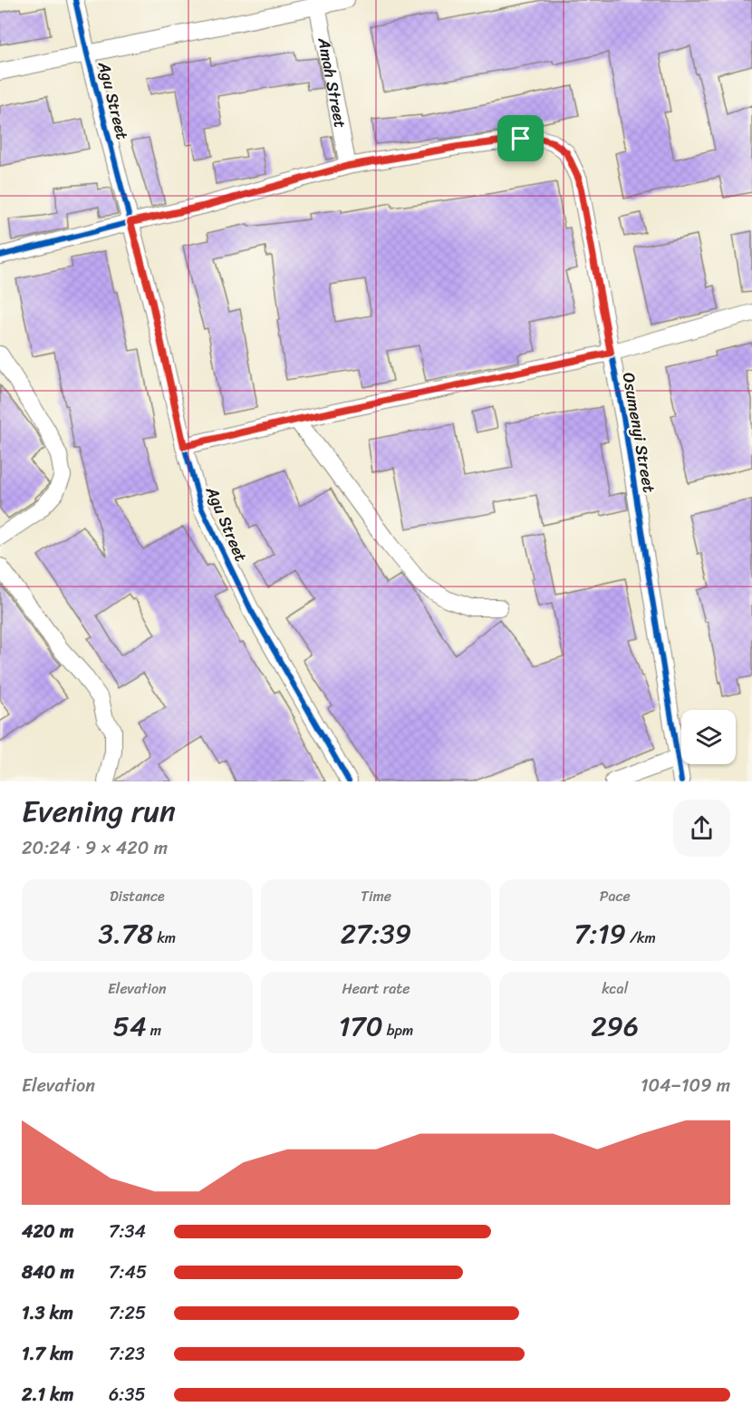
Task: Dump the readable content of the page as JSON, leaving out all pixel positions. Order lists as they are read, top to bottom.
{
  "streets": {
    "street": ["Amah Street", "Agu Street", "Osumenyi Street"]
  },
  "crossings": [
    ["Amah Street", "Osumenyi Street"],
    ["Agu Street", "Osumenyi Street"]
  ],
  "page": {
    "heading": ["Evening run", "20:24 · 9 × 420 m"],
    "stats": [
      ["Distance", "3.78 km"],
      ["Time", "27:39"],
      ["Pace", "7:19 /km"],
      ["Elevation", "54 m"],
      ["Heart rate", "170 bpm"],
      ["kcal", "296"]
    ],
    "chart": ["Elevation", "104–109 m"],
    "list": [
      {
        "name": "420 m",
        "note": "7:34"
      },
      {
        "name": "840 m",
        "note": "7:45"
      },
      {
        "name": "1.3 km",
        "note": "7:25"
      },
      {
        "name": "1.7 km",
        "note": "7:23"
      },
      {
        "name": "2.1 km",
        "note": "6:35"
      }
    ]
  }
}
